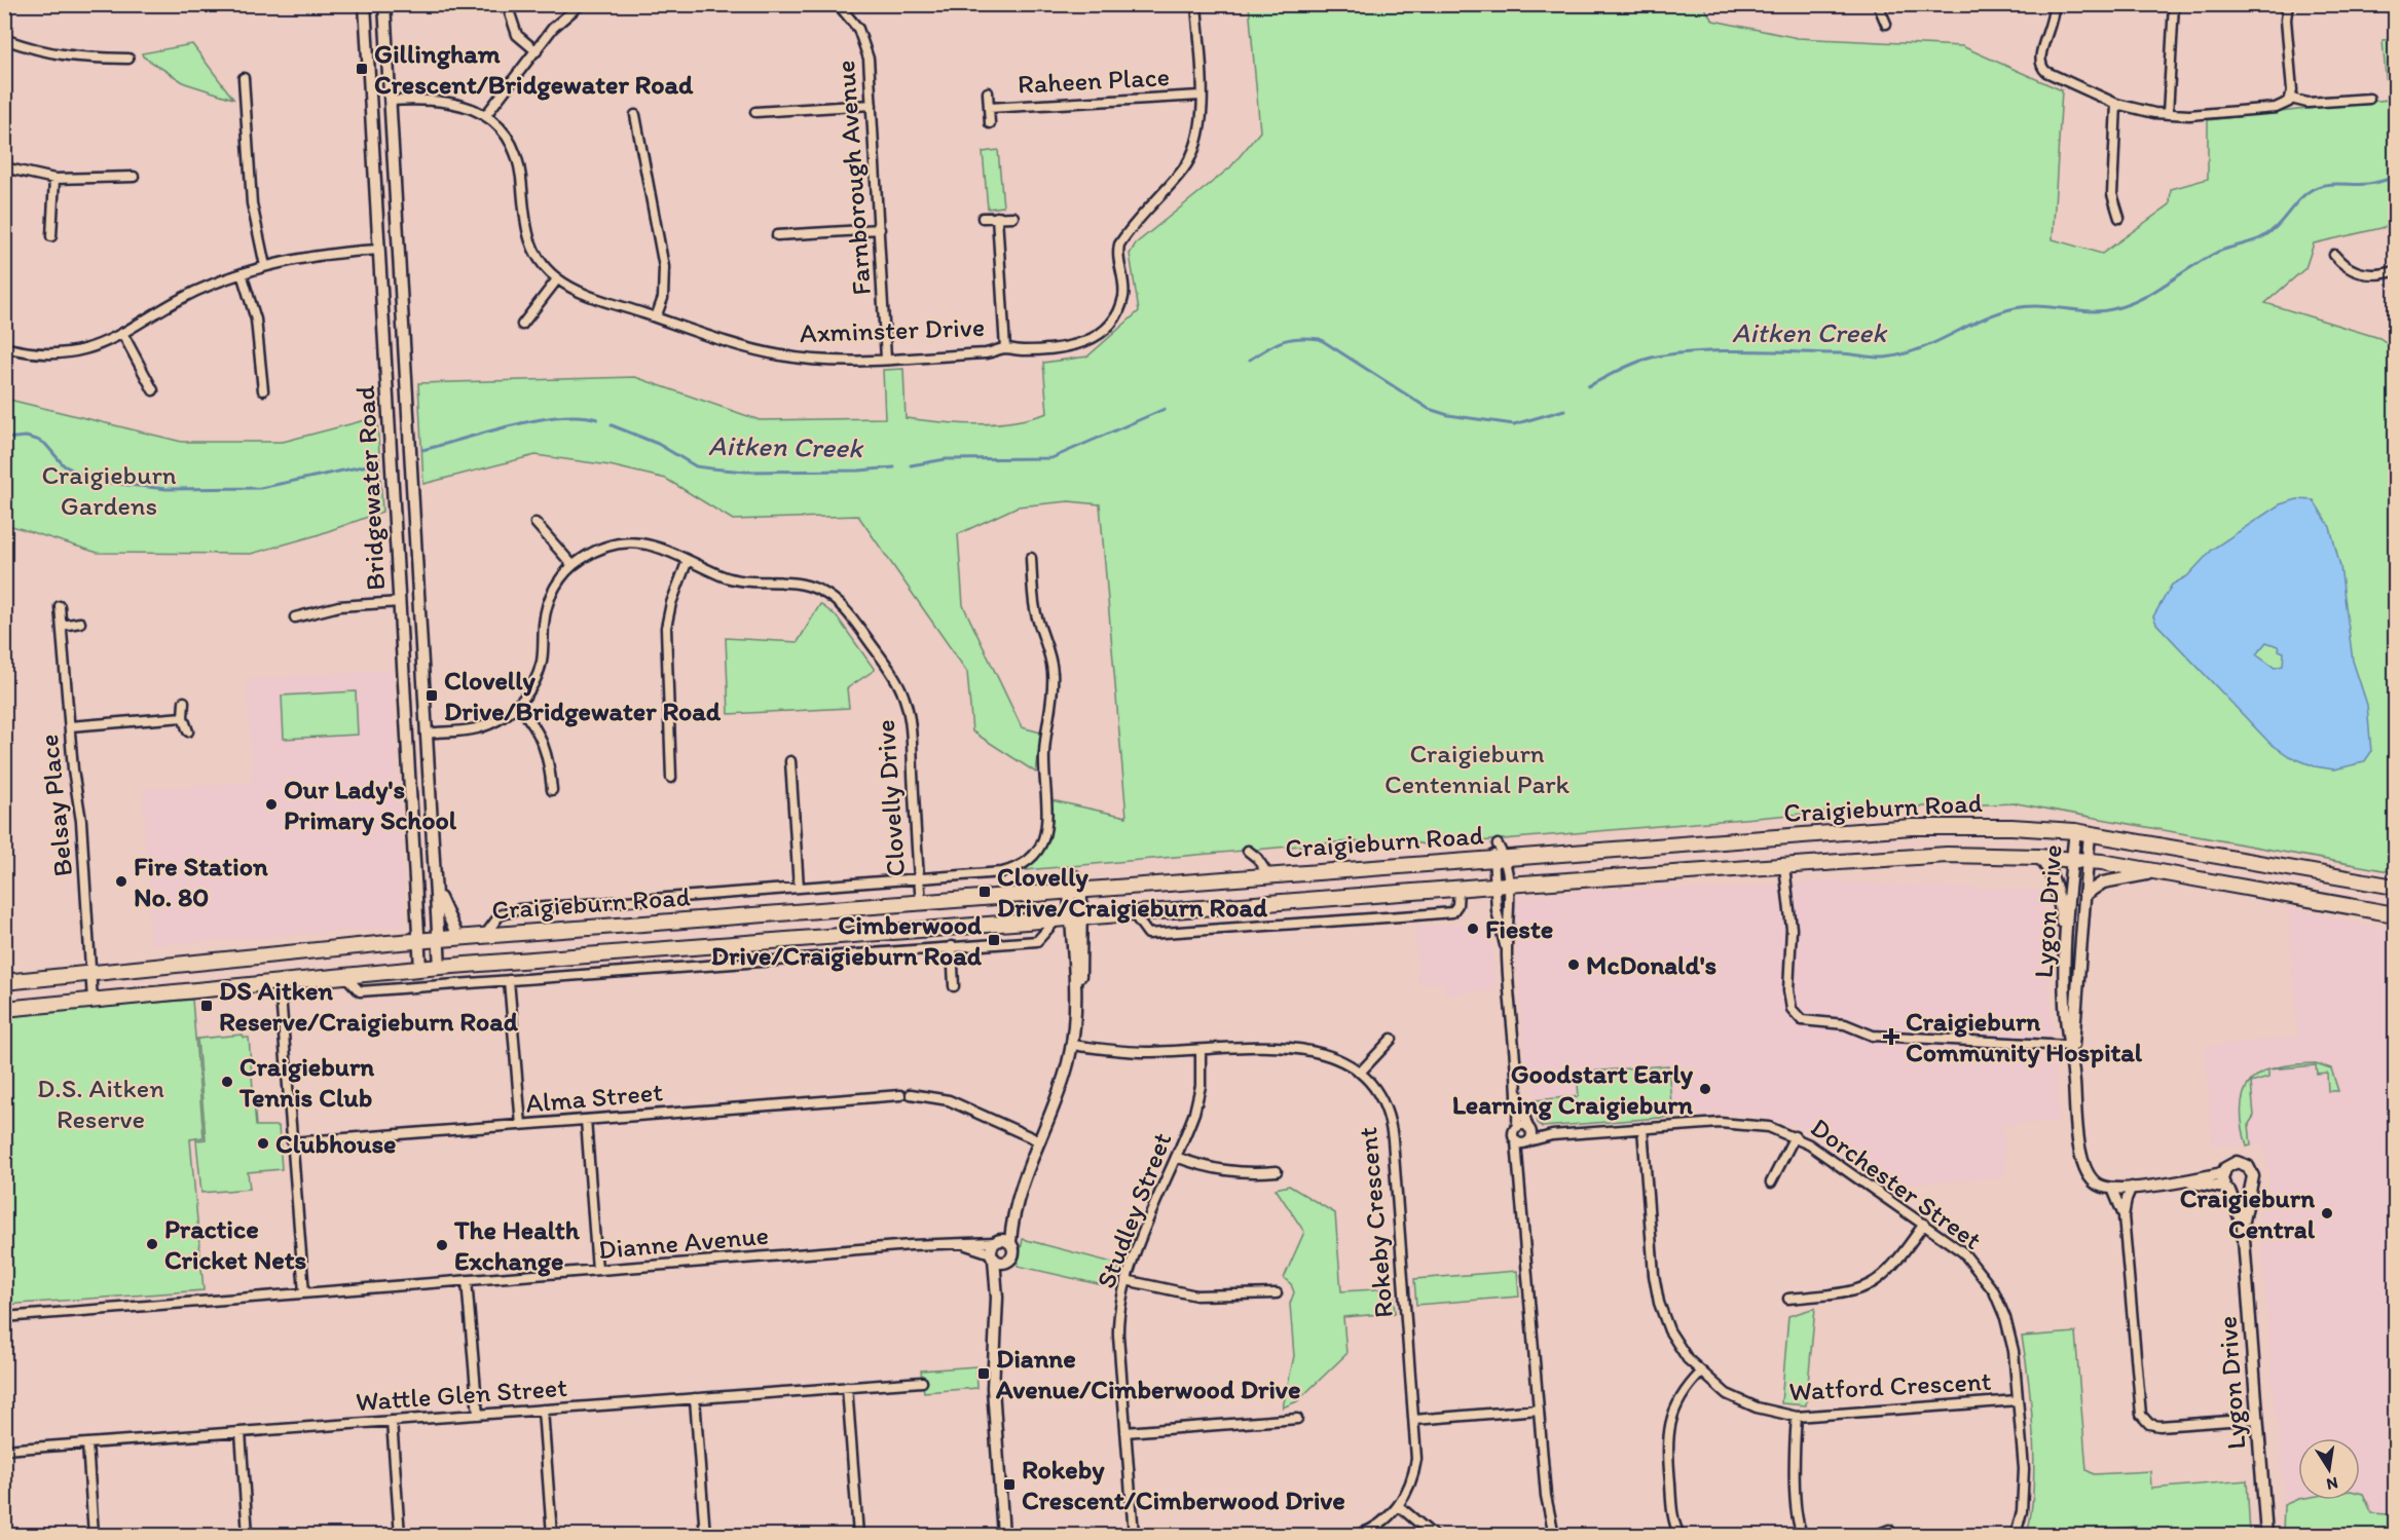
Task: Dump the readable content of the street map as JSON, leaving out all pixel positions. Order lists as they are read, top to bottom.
{
  "streets": {
    "main road": ["Craigieburn Road"],
    "street": [
      "Raheen Place",
      "Farnborough Avenue",
      "Axminster Drive",
      "Bridgewater Road",
      "Clovelly Drive",
      "Belsay Place",
      "Lygon Drive",
      "Alma Street",
      "Dorchester Street",
      "Studley Street",
      "Rokeby Crescent",
      "Dianne Avenue",
      "Watford Crescent",
      "Wattle Glen Street"
    ]
  },
  "crossings": [
    ["Raheen Place", "Axminster Drive"],
    ["Farnborough Avenue", "Axminster Drive"],
    ["Axminster Drive", "Bridgewater Road"],
    ["Bridgewater Road", "Clovelly Drive"],
    ["Bridgewater Road", "Craigieburn Road"],
    ["Clovelly Drive", "Craigieburn Road"],
    ["Belsay Place", "Craigieburn Road"],
    ["Craigieburn Road", "Lygon Drive"],
    ["Dorchester Street", "Watford Crescent"],
    ["Studley Street", "Rokeby Crescent"]
  ],
  "water": ["Aitken Creek"],
  "parks": ["Craigieburn Gardens", "Craigieburn Centennial Park", "D.S. Aitken Reserve"],
  "places": {
    "transit": [
      "Gillingham Crescent/Bridgewater Road",
      "Clovelly Drive/Bridgewater Road",
      "Clovelly Drive/Craigieburn Road",
      "Cimberwood Drive/Craigieburn Road",
      "DS Aitken Reserve/Craigieburn Road",
      "Dianne Avenue/Cimberwood Drive",
      "Rokeby Crescent/Cimberwood Drive"
    ],
    "other": [
      "Our Lady's Primary School",
      "Fire Station No. 80",
      "Fieste",
      "McDonald's",
      "Craigieburn Tennis Club",
      "Goodstart Early Learning Craigieburn",
      "Clubhouse",
      "Craigieburn Central",
      "Practice Cricket Nets",
      "The Health Exchange"
    ],
    "health": ["Craigieburn Community Hospital"]
  },
  "north": "bottom"
}
